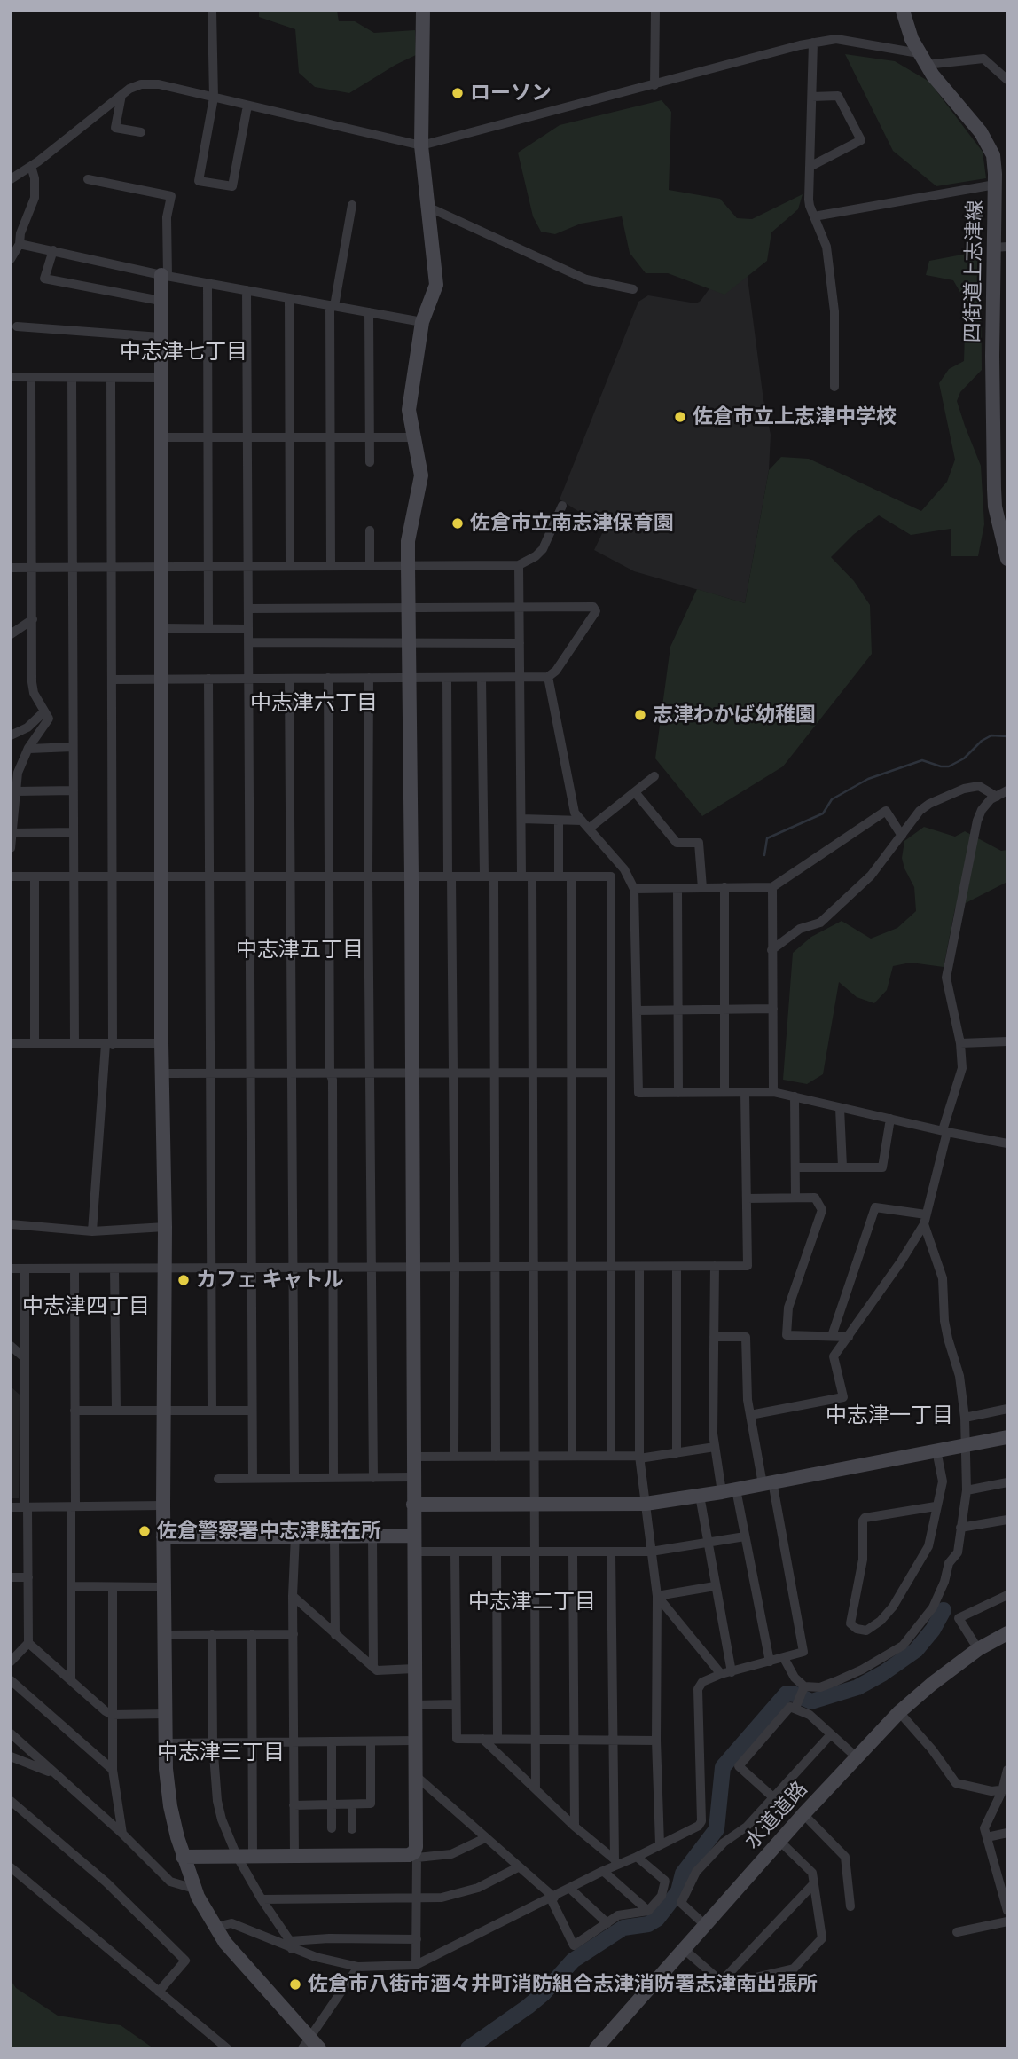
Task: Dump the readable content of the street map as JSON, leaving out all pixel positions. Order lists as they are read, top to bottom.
{
  "streets": {
    "street": ["四街道上志津線", "水道道路"]
  },
  "districts": [
    "中志津七丁目",
    "中志津六丁目",
    "中志津五丁目",
    "中志津四丁目",
    "中志津一丁目",
    "中志津二丁目",
    "中志津三丁目"
  ],
  "places": [
    "ローソン",
    "佐倉市立上志津中学校",
    "佐倉市立南志津保育園",
    "志津わかば幼稚園",
    "カフェ キャトル",
    "佐倉警察署中志津駐在所",
    "佐倉市八街市酒々井町消防組合志津消防署志津南出張所"
  ]
}
